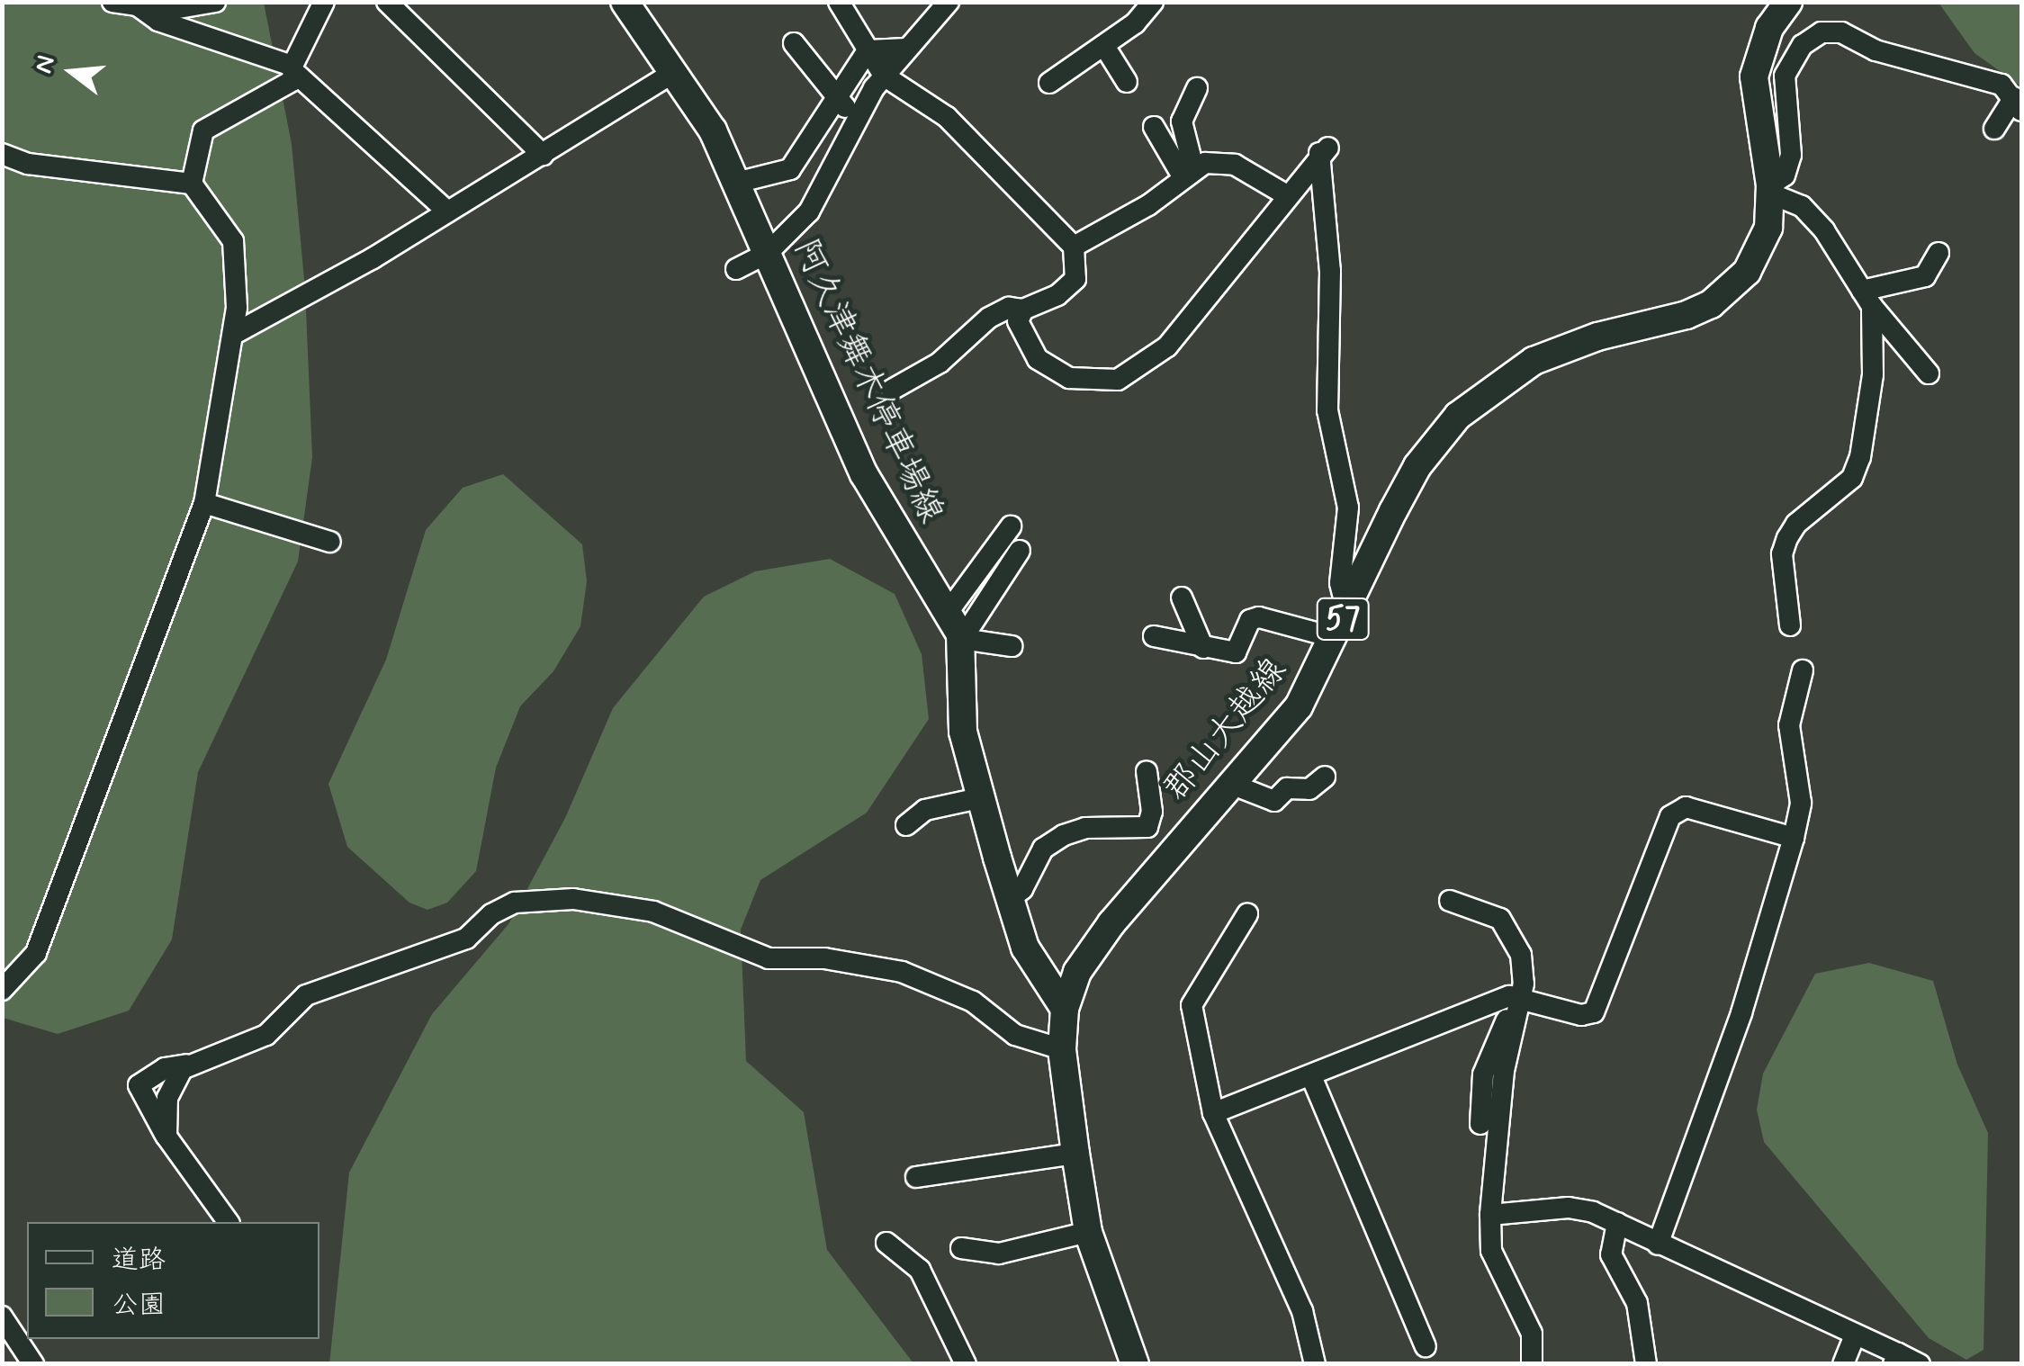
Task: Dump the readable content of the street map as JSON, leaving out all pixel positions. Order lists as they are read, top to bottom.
{
  "streets": {
    "main road": ["阿久津舞木停車場線", "57", "郡山大越線"]
  },
  "crossings": [
    ["阿久津舞木停車場線", "郡山大越線"]
  ],
  "legend": ["道路", "公園"],
  "north": "left"
}
